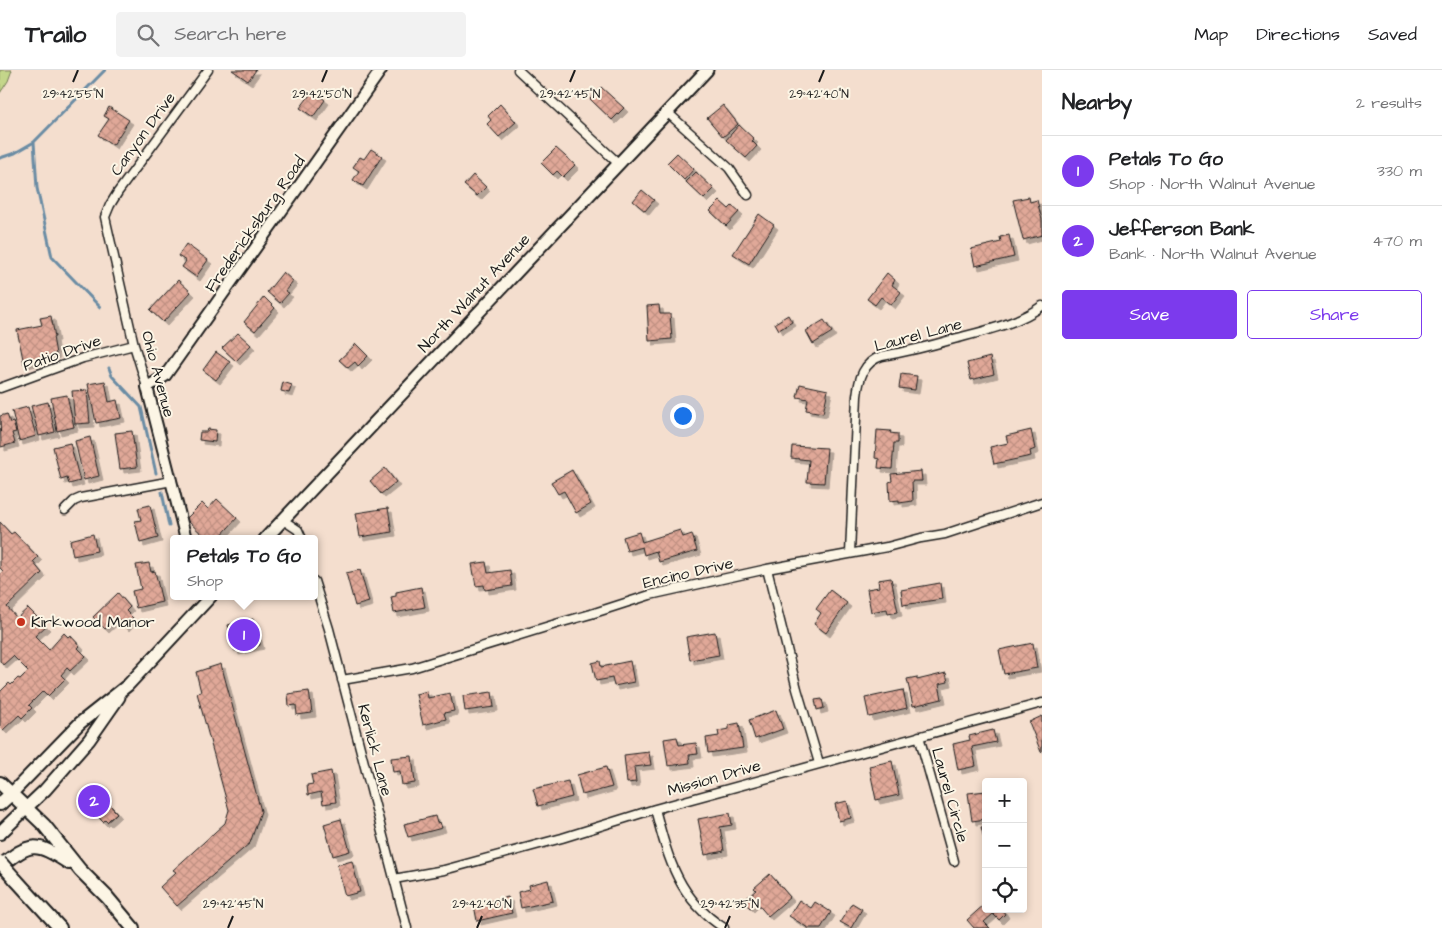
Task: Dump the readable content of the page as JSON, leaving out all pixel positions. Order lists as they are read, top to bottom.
{
  "streets": {
    "main road": ["North Walnut Avenue"],
    "street": [
      "Canyon Drive",
      "Fredericksburg Road",
      "Laurel Lane",
      "Patio Drive",
      "Ohio Avenue",
      "Encino Drive",
      "Kerlick Lane",
      "Mission Drive",
      "Laurel Circle"
    ]
  },
  "crossings": [
    ["Canyon Drive", "Ohio Avenue"],
    ["Fredericksburg Road", "Ohio Avenue"],
    ["Laurel Lane", "Encino Drive"],
    ["Patio Drive", "Ohio Avenue"],
    ["Encino Drive", "Kerlick Lane"],
    ["Kerlick Lane", "Mission Drive"],
    ["Mission Drive", "Laurel Circle"]
  ],
  "places": ["Kirkwood Manor"],
  "page": {
    "header": "Trailo",
    "search": "Search here",
    "nav": ["Map", "Directions", "Saved"],
    "heading": ["Nearby", "2 results"],
    "list": [
      {
        "mark": "1",
        "name": "Petals To Go",
        "note": "Shop · North Walnut Avenue",
        "value": "330 m"
      },
      {
        "mark": "2",
        "name": "Jefferson Bank",
        "note": "Bank · North Walnut Avenue",
        "value": "470 m"
      }
    ],
    "buttons": ["Save", "Share"],
    "popup": ["Petals To Go", "Shop"],
    "pins": ["1", "2"],
    "map_buttons": ["+", "−"]
  },
  "coordinates": [
    "29°42'55\"N",
    "29°42'50\"N",
    "29°42'45\"N",
    "29°42'40\"N",
    "29°42'35\"N"
  ]
}
